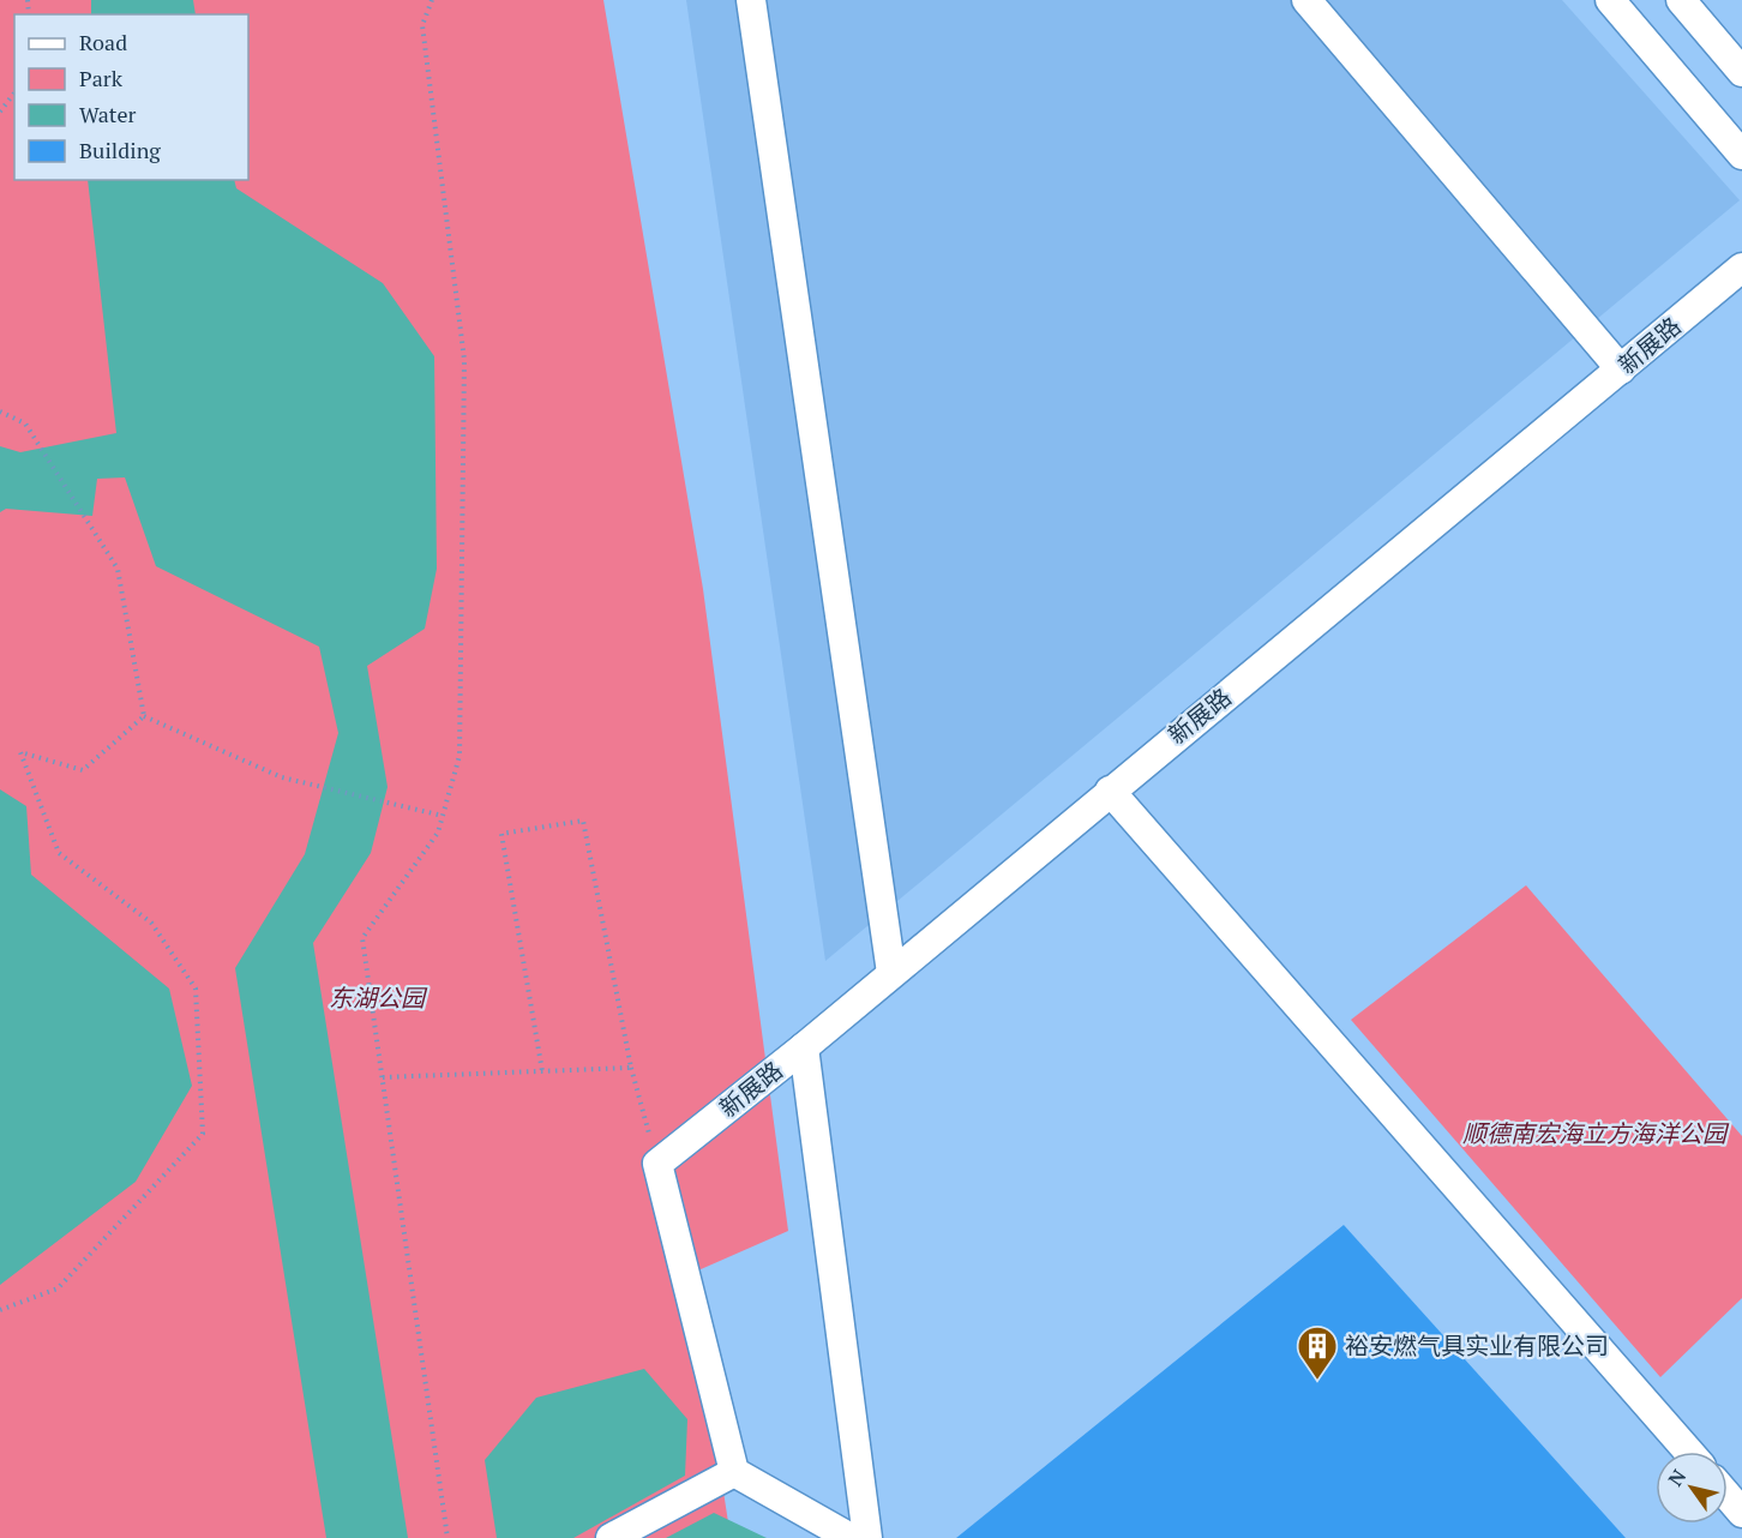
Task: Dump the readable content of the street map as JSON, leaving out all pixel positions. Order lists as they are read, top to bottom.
{
  "streets": {
    "street": ["新展路"]
  },
  "parks": ["东湖公园", "顺德南宏海立方海洋公园"],
  "places": {
    "building": ["裕安燃气具实业有限公司"]
  },
  "legend": [
    "Road",
    "Park",
    "Water",
    "Building"
  ],
  "north": "top left"
}
